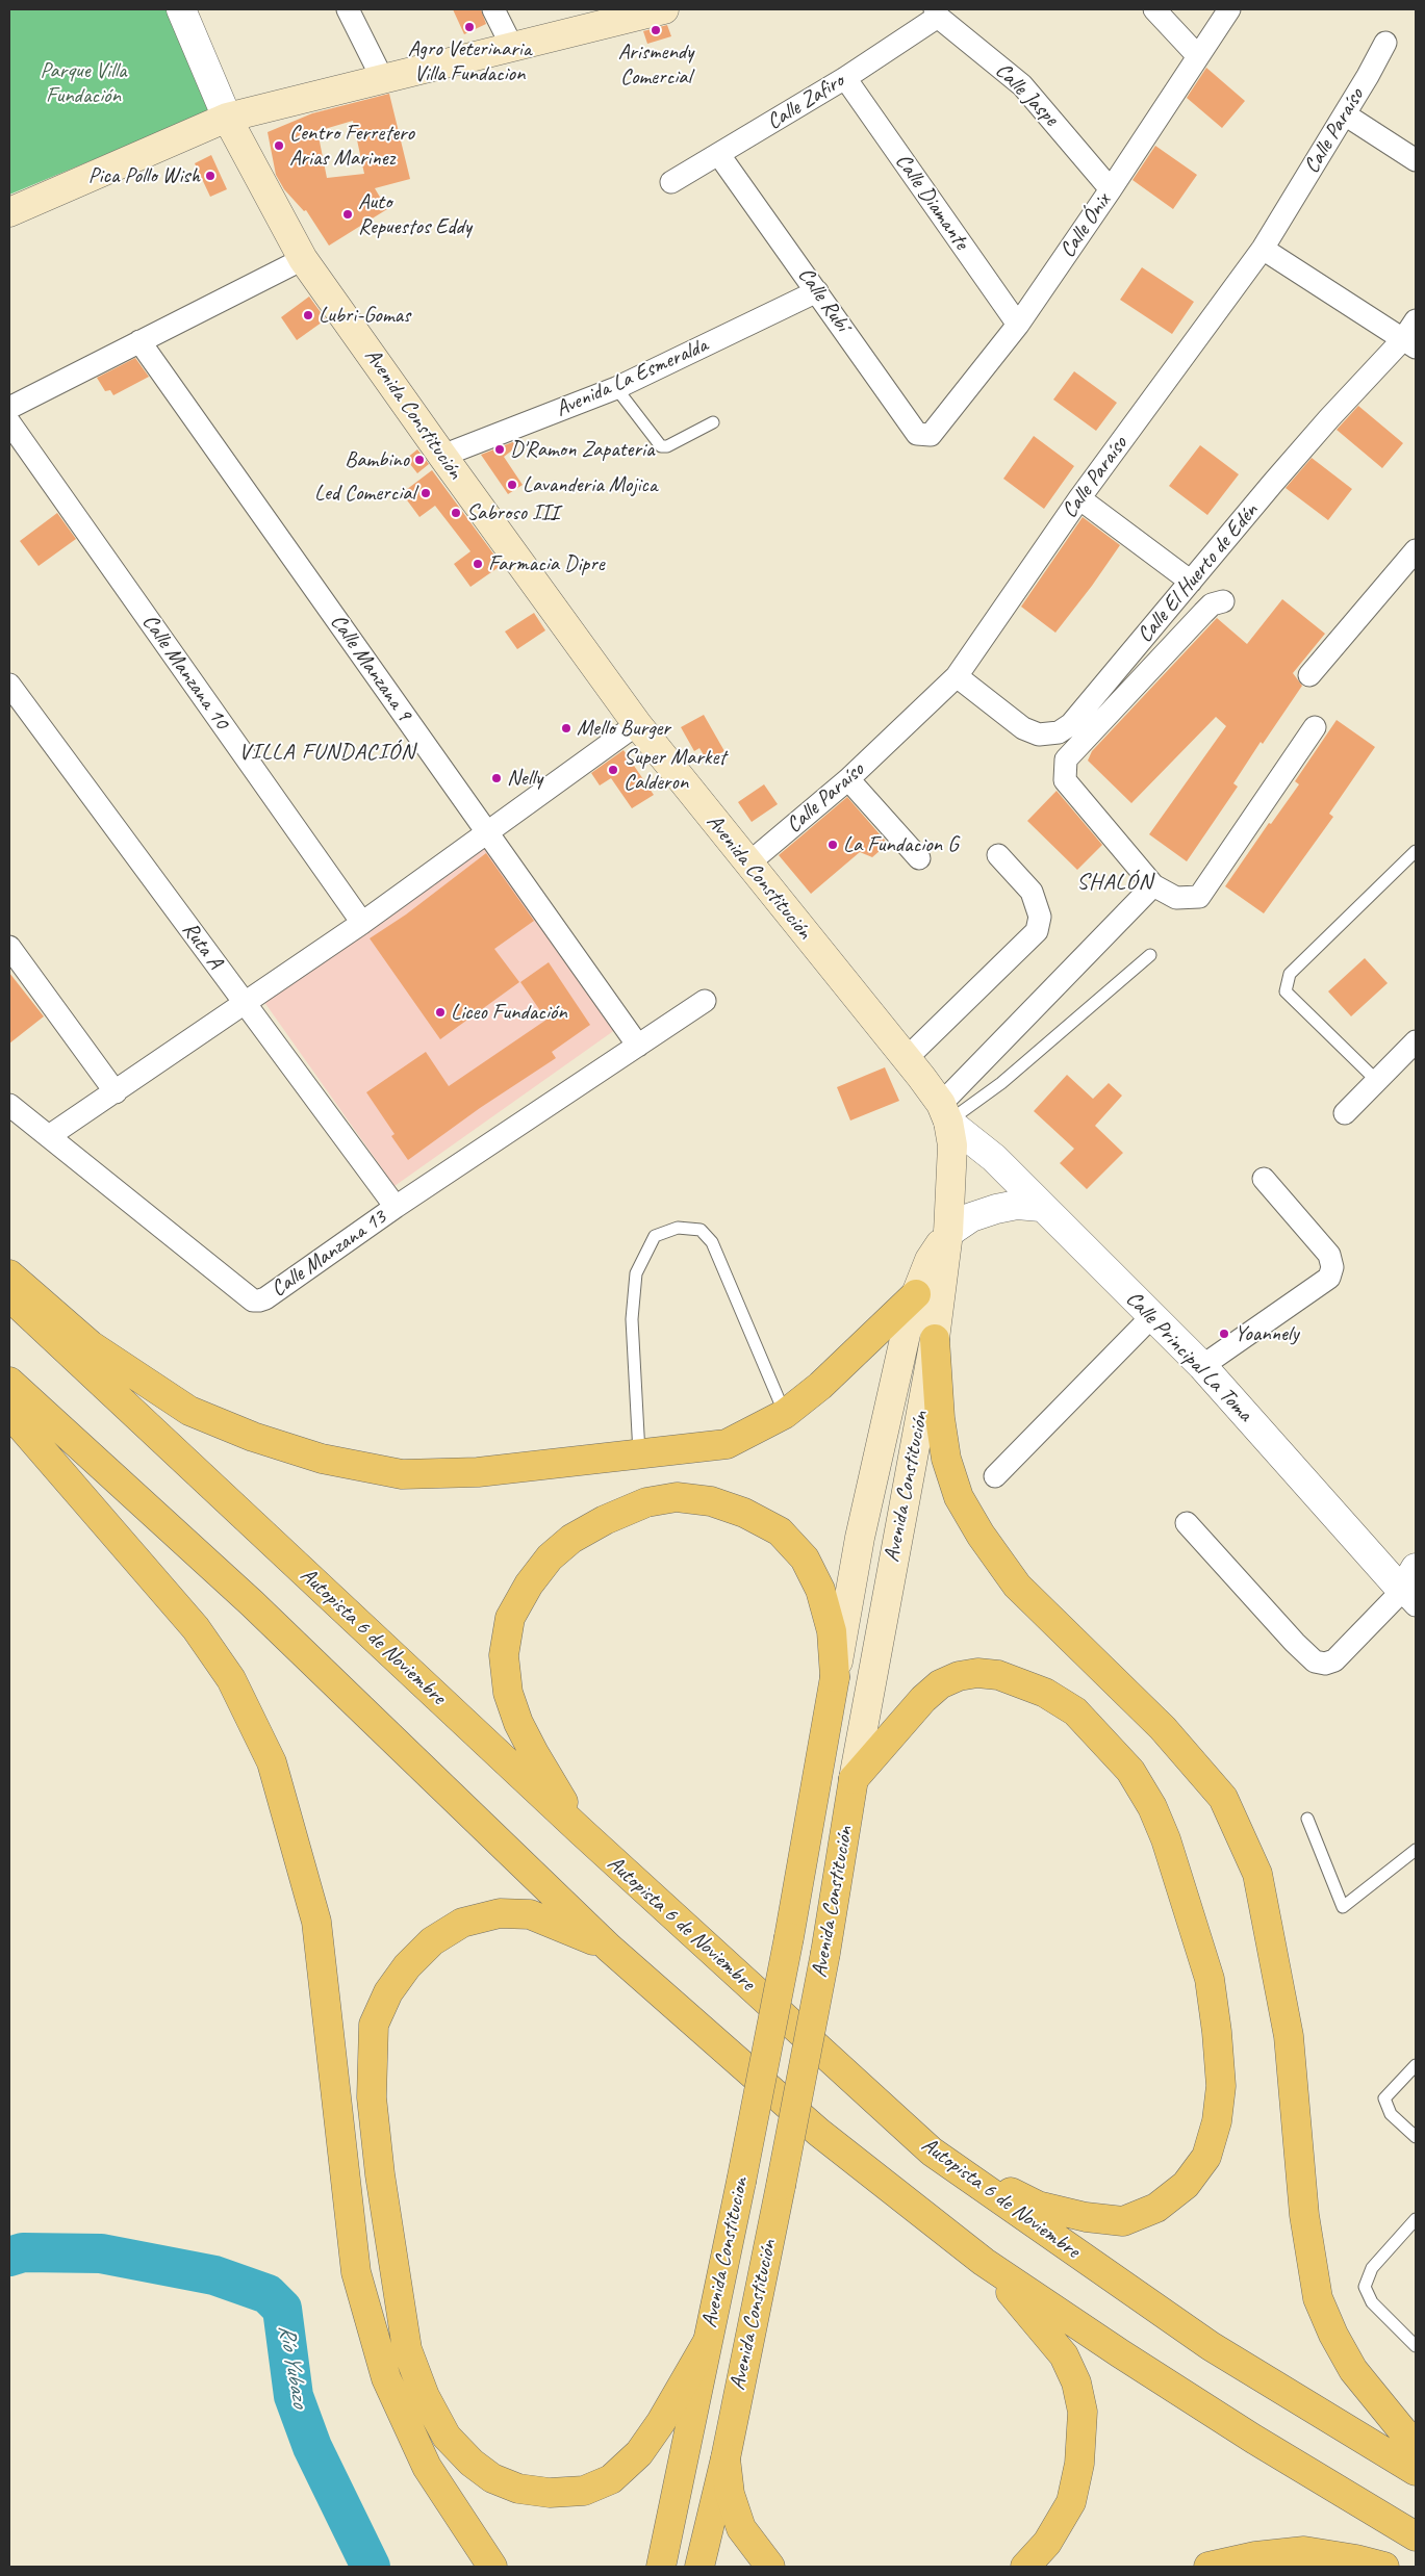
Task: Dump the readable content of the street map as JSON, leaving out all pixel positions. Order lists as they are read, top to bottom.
{
  "streets": {
    "main road": ["Avenida Constitución", "Autopista 6 de Noviembre", "Avenida Constitucion"],
    "street": [
      "Calle Jaspe",
      "Calle Zafiro",
      "Calle Paraíso",
      "Calle Diamante",
      "Calle Ónix",
      "Calle Rubí",
      "Avenida La Esmeralda",
      "Calle El Huerto de Edén",
      "Calle Manzana 9",
      "Calle Manzana 10",
      "Ruta A",
      "Calle Manzana 13",
      "Calle Principal La Toma"
    ]
  },
  "crossings": [
    ["Calle Jaspe", "Calle Zafiro"],
    ["Calle Jaspe", "Calle Ónix"],
    ["Calle Zafiro", "Calle Diamante"],
    ["Calle Zafiro", "Calle Rubí"],
    ["Calle Paraíso", "Avenida Constitución"],
    ["Calle Paraíso", "Calle El Huerto de Edén"],
    ["Calle Diamante", "Calle Ónix"],
    ["Calle Ónix", "Calle Rubí"],
    ["Calle Rubí", "Avenida La Esmeralda"],
    ["Avenida La Esmeralda", "Avenida Constitución"],
    ["Avenida Constitución", "Calle Principal La Toma"],
    ["Avenida Constitución", "Avenida Constitucion"],
    ["Calle Manzana 9", "Calle Manzana 13"],
    ["Ruta A", "Calle Manzana 13"]
  ],
  "districts": ["VILLA FUNDACIÓN", "SHALÓN"],
  "water": ["Río Yubazo"],
  "parks": ["Parque Villa Fundación"],
  "places": [
    "Agro Veterinaria Villa Fundacion",
    "Arismendy Comercial",
    "Centro Ferretero Arias Marinez",
    "Pica Pollo Wish",
    "Auto Repuestos Eddy",
    "Lubri-Gomas",
    "D'Ramon Zapateria",
    "Bambino",
    "Lavanderia Mojica",
    "Led Comercial",
    "Sabroso III",
    "Farmacia Dipre",
    "Mello Burger",
    "Super Market Calderon",
    "Nelly",
    "La Fundacion G",
    "Liceo Fundación",
    "Yoannely"
  ]
}
